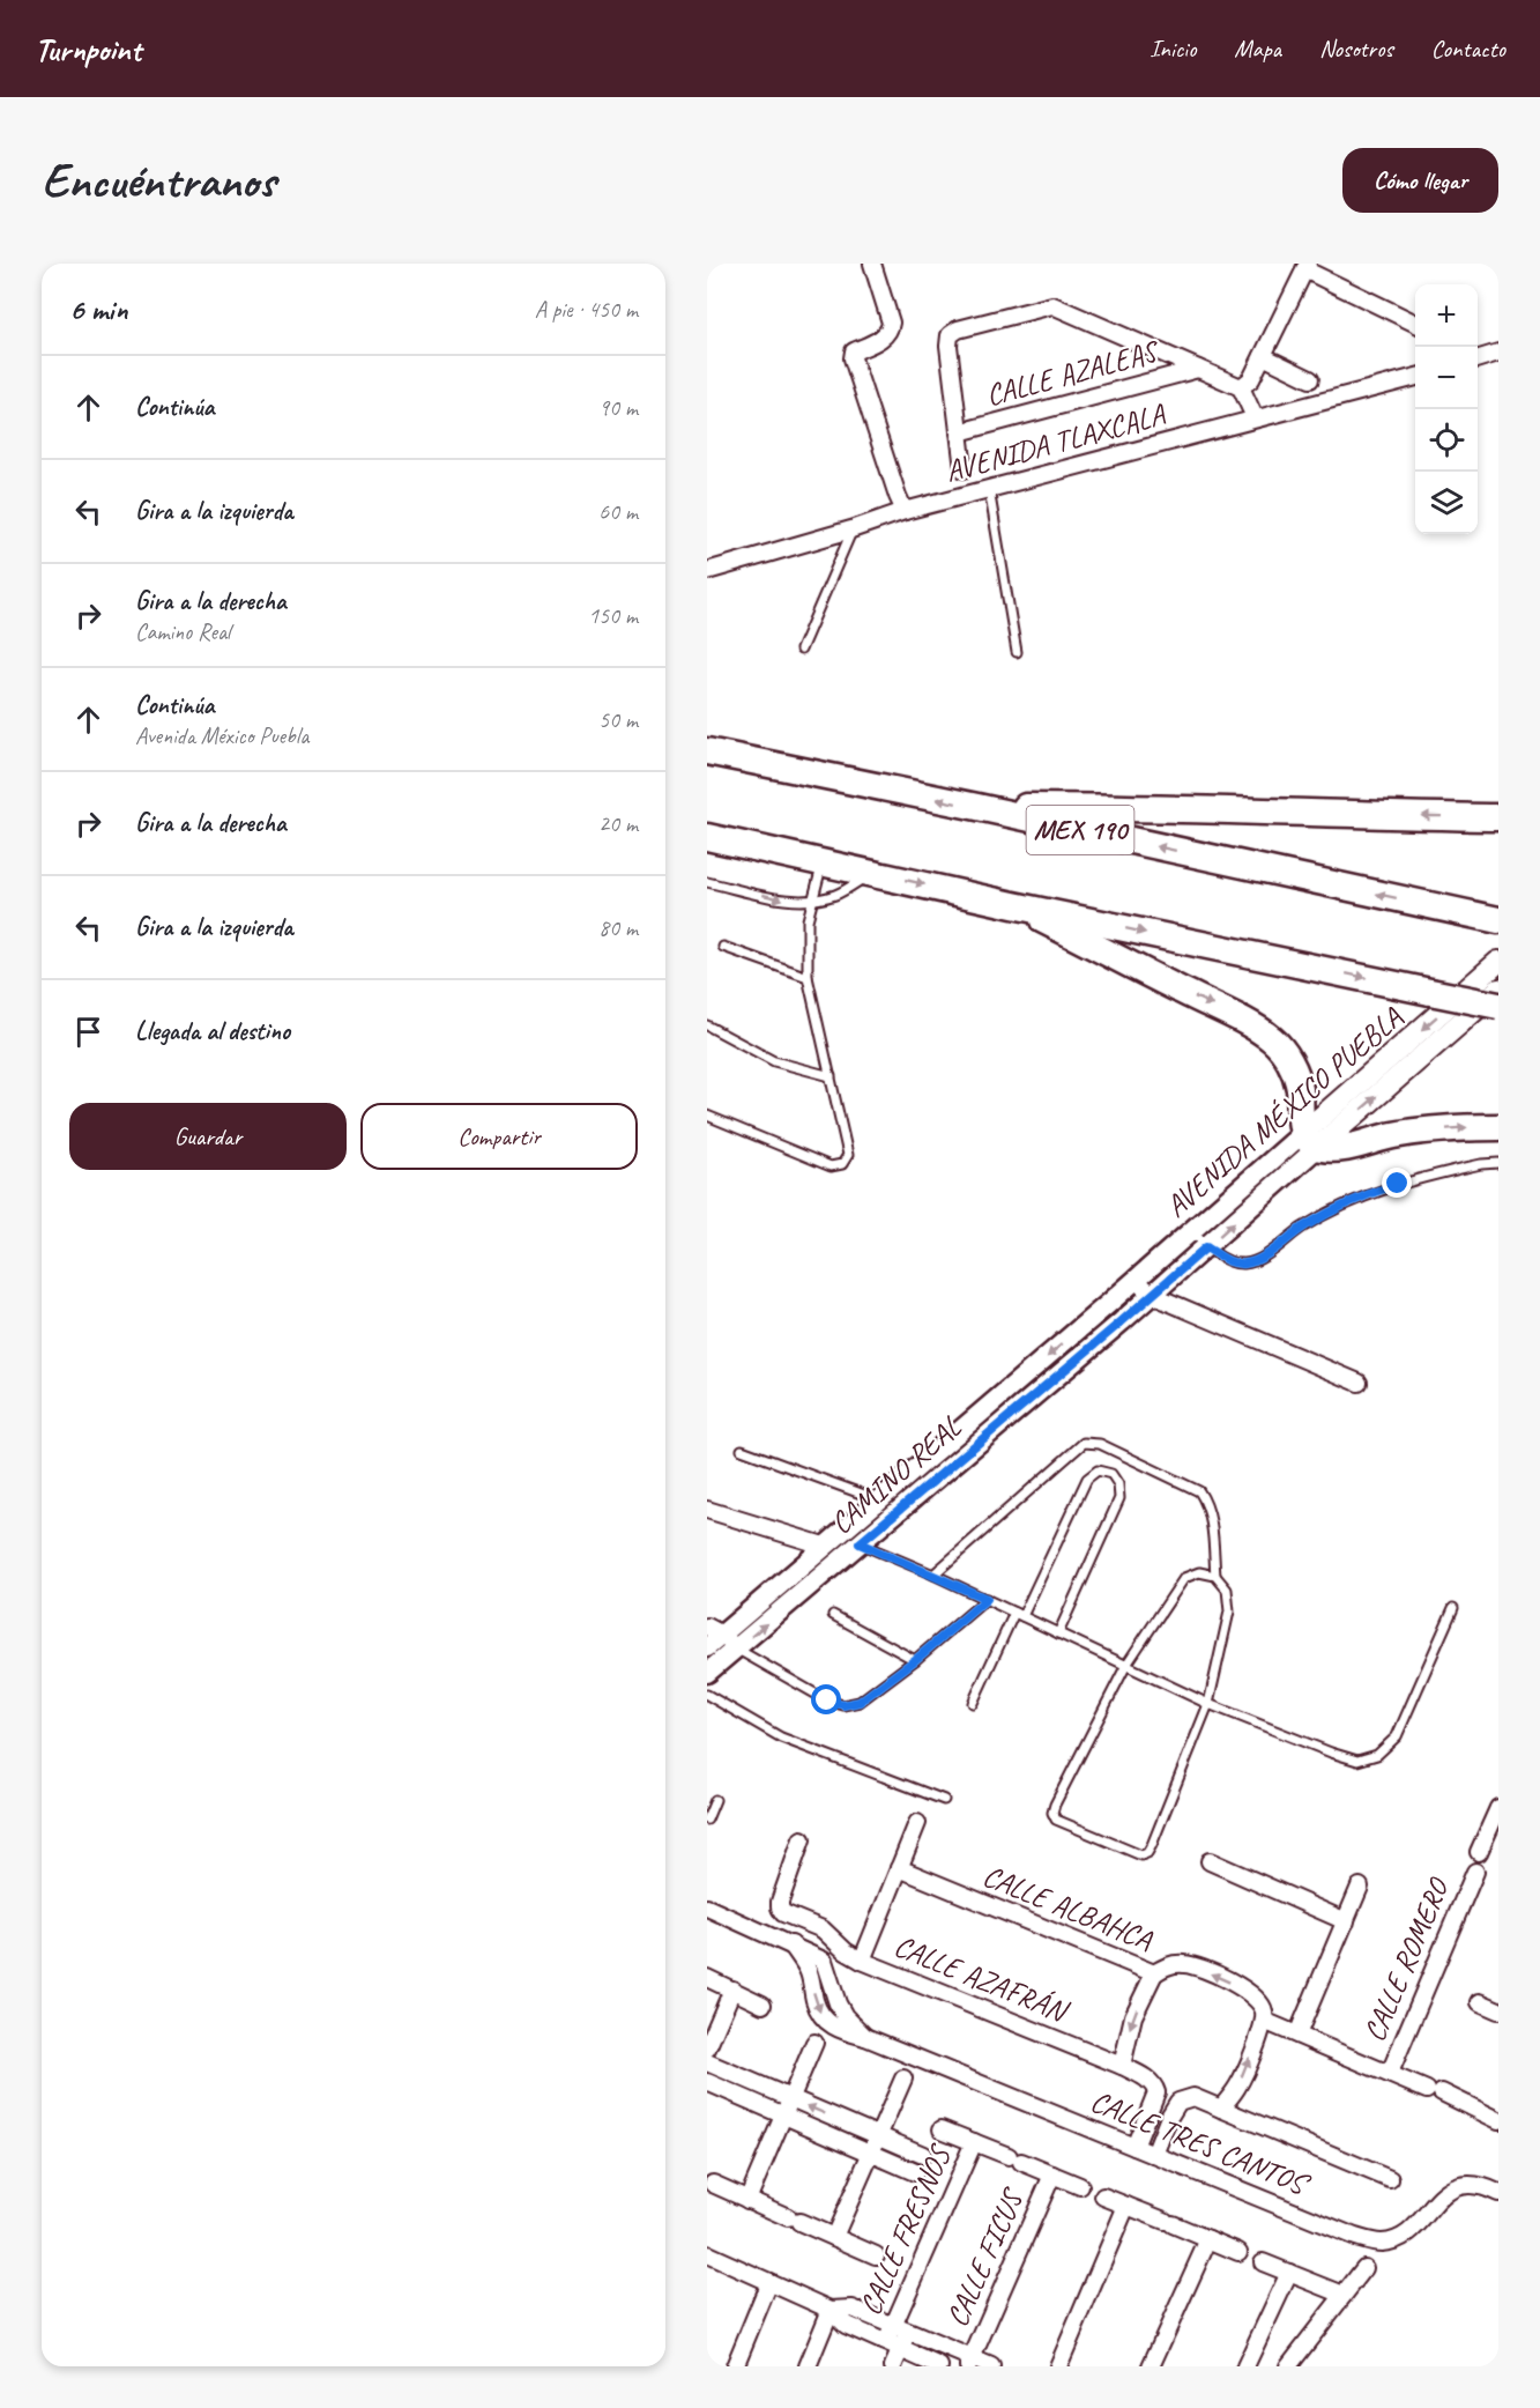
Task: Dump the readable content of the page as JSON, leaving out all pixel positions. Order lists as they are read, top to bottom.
{
  "streets": {
    "highway": ["MEX 190"],
    "main road": ["AVENIDA MÉXICO PUEBLA"],
    "street": [
      "CALLE AZALEAS",
      "AVENIDA TLAXCALA",
      "CAMINO REAL",
      "CALLE ALBAHCA",
      "CALLE ROMERO",
      "CALLE AZAFRÁN",
      "CALLE TRES CANTOS",
      "CALLE FRESNOS",
      "CALLE FICUS"
    ]
  },
  "crossings": [
    ["AVENIDA MÉXICO PUEBLA", "CAMINO REAL"]
  ],
  "page": {
    "header": "Turnpoint",
    "nav": [
      "Inicio",
      "Mapa",
      "Nosotros",
      "Contacto"
    ],
    "buttons": [
      "Cómo llegar",
      ["Guardar", "Compartir"]
    ],
    "title": "Encuéntranos",
    "heading": ["6 min", "A pie · 450 m"],
    "map_buttons": ["+", "−"],
    "list": [
      ["Continúa", "90 m"],
      ["Gira a la izquierda", "60 m"],
      ["Gira a la derecha", "Camino Real", "150 m"],
      ["Continúa", "Avenida México Puebla", "50 m"],
      ["Gira a la derecha", "20 m"],
      ["Gira a la izquierda", "80 m"],
      "Llegada al destino"
    ]
  }
}
